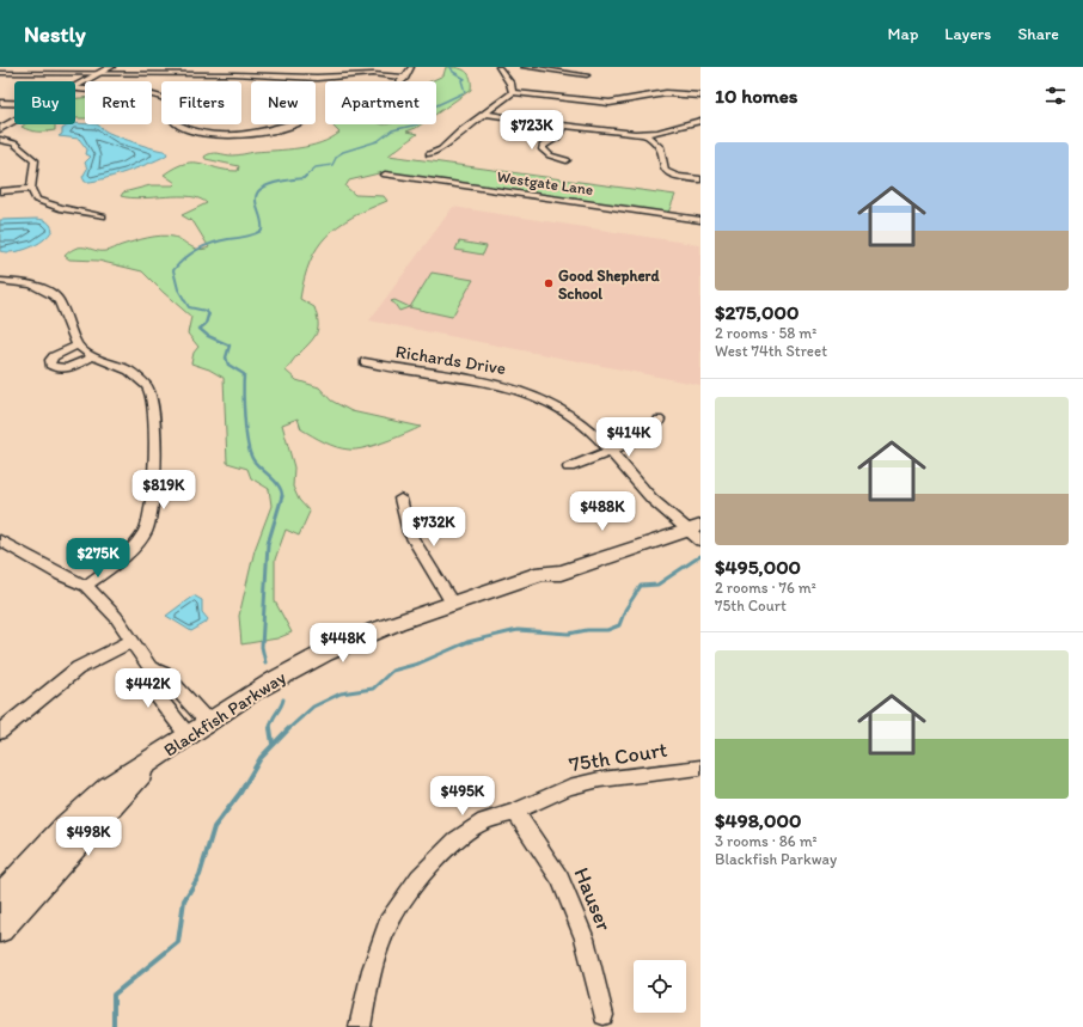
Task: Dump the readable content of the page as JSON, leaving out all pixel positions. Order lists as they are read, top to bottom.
{
  "streets": {
    "main road": ["Blackfish Parkway"],
    "street": [
      "Westgate Lane",
      "Richards Drive",
      "75th Court",
      "Hauser"
    ]
  },
  "crossings": [
    ["Richards Drive", "Blackfish Parkway"],
    ["75th Court", "Hauser"]
  ],
  "places": ["Good Shepherd School"],
  "page": {
    "header": "Nestly",
    "nav": ["Map", "Layers", "Share"],
    "heading": "10 homes",
    "chip": [
      "Buy",
      "Rent",
      "Filters",
      "New",
      "Apartment"
    ],
    "price": [
      "$723K",
      "$414K",
      "$819K",
      "$488K",
      "$732K",
      "$275K",
      "$448K",
      "$442K",
      "$495K",
      "$498K"
    ],
    "list": [
      {
        "name": "$275,000",
        "note": "2 rooms · 58 m² · West 74th Street"
      },
      {
        "name": "$495,000",
        "note": "2 rooms · 76 m² · 75th Court"
      },
      {
        "name": "$498,000",
        "note": "3 rooms · 86 m² · Blackfish Parkway"
      }
    ]
  }
}
